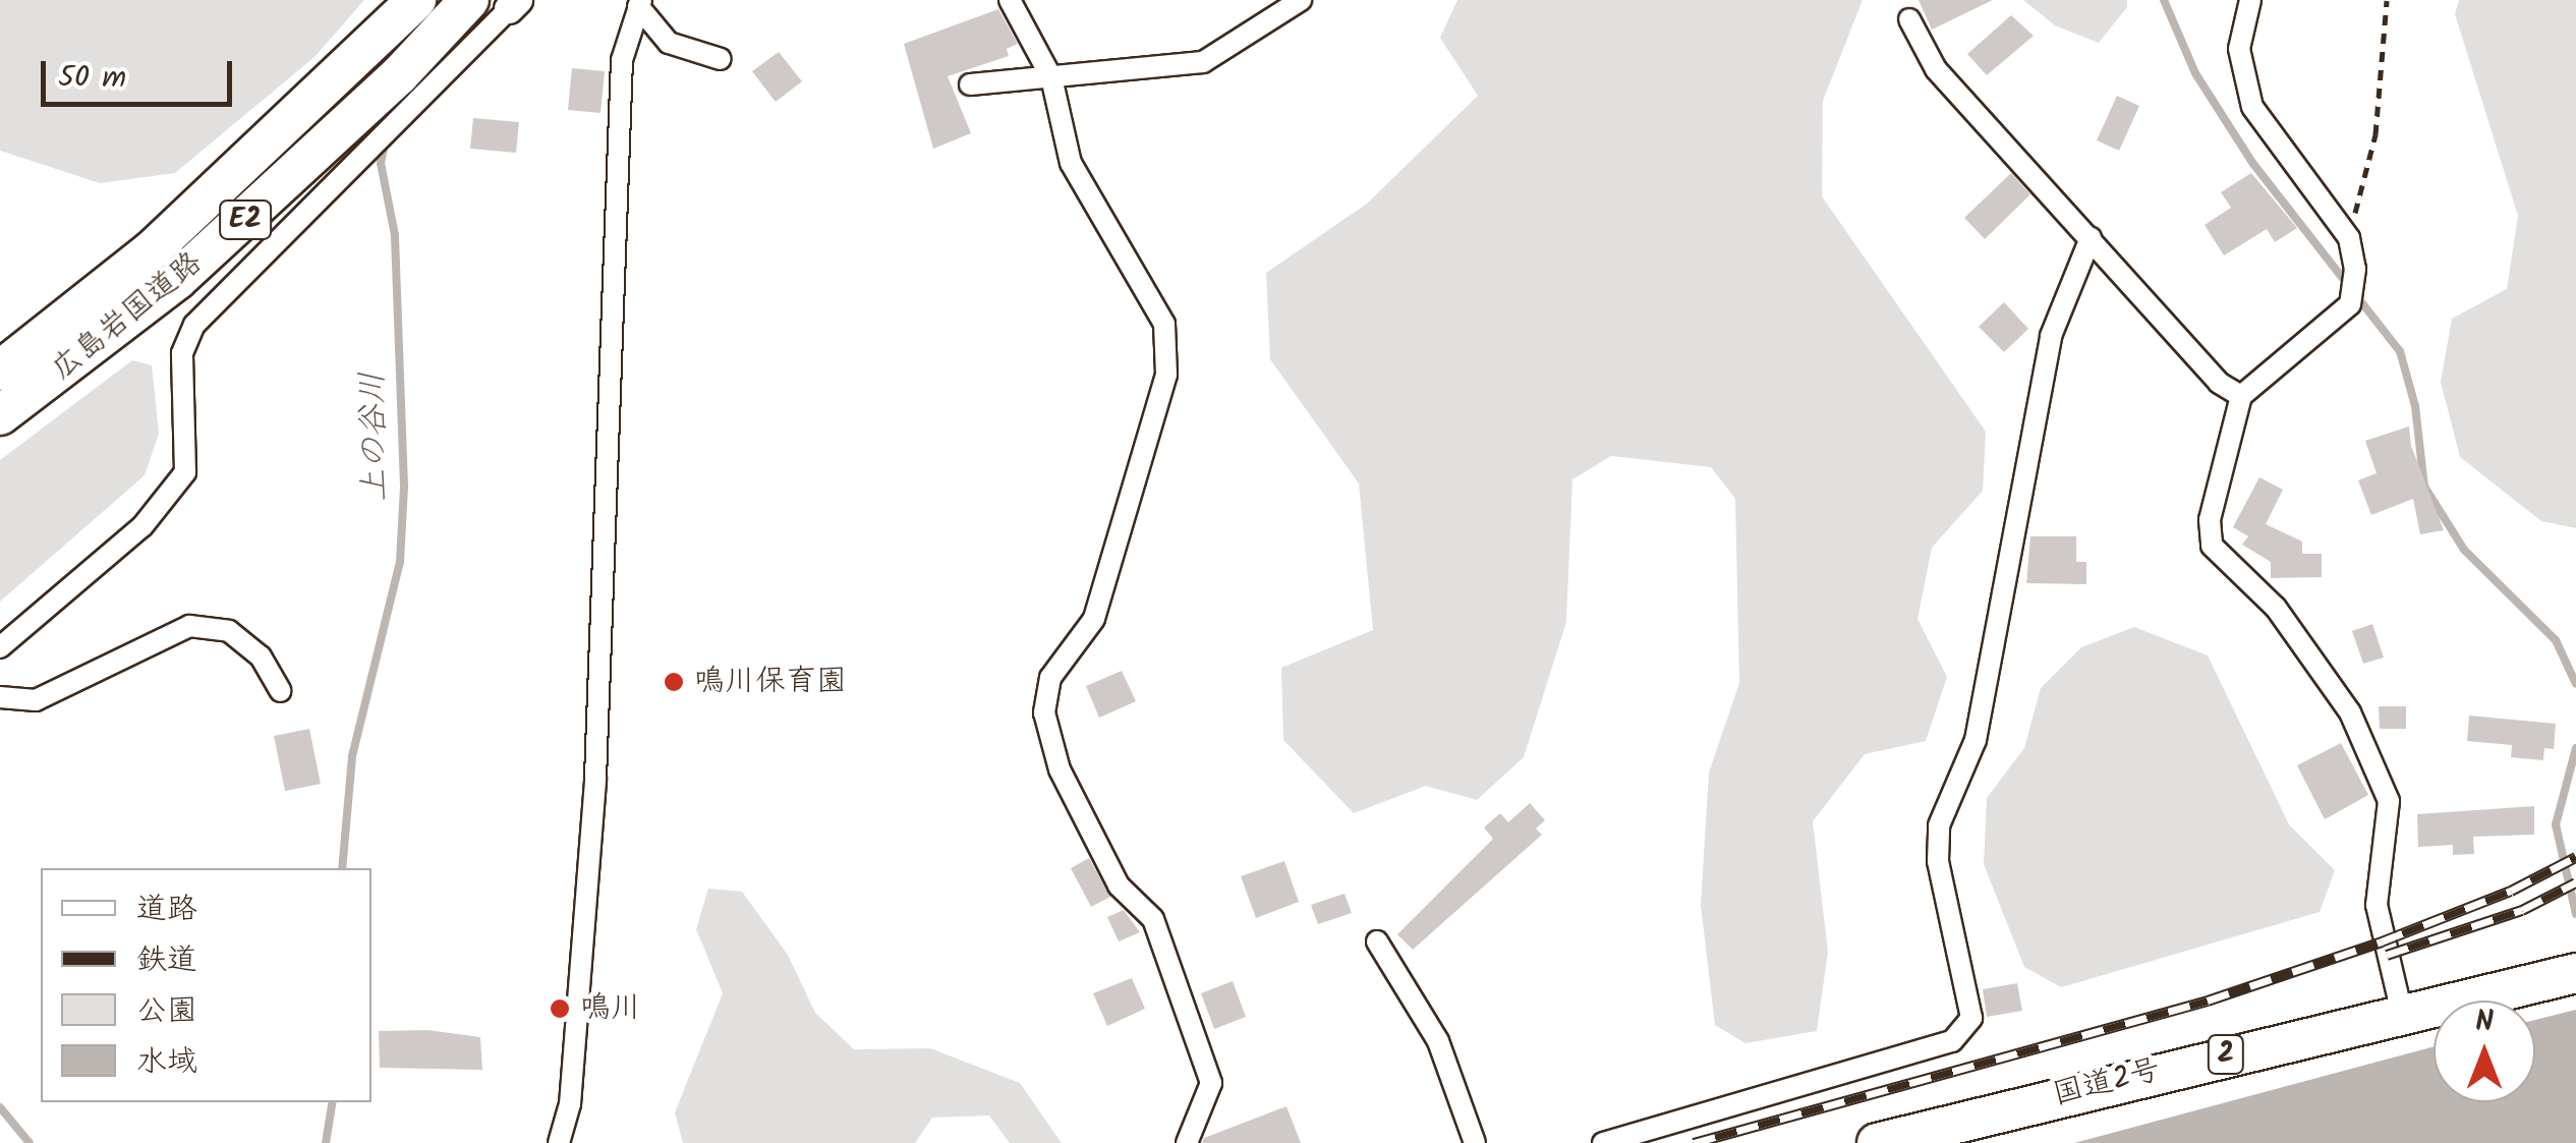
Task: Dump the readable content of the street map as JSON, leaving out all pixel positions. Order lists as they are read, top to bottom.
{
  "streets": {
    "highway": [
      "E2",
      "広島岩国道路",
      "2",
      "国道2号"
    ]
  },
  "water": ["上の谷川"],
  "places": ["鳴川保育園", "鳴川"],
  "legend": [
    "道路",
    "鉄道",
    "公園",
    "水域"
  ],
  "scale_bar": "50 m",
  "north": "top"
}
